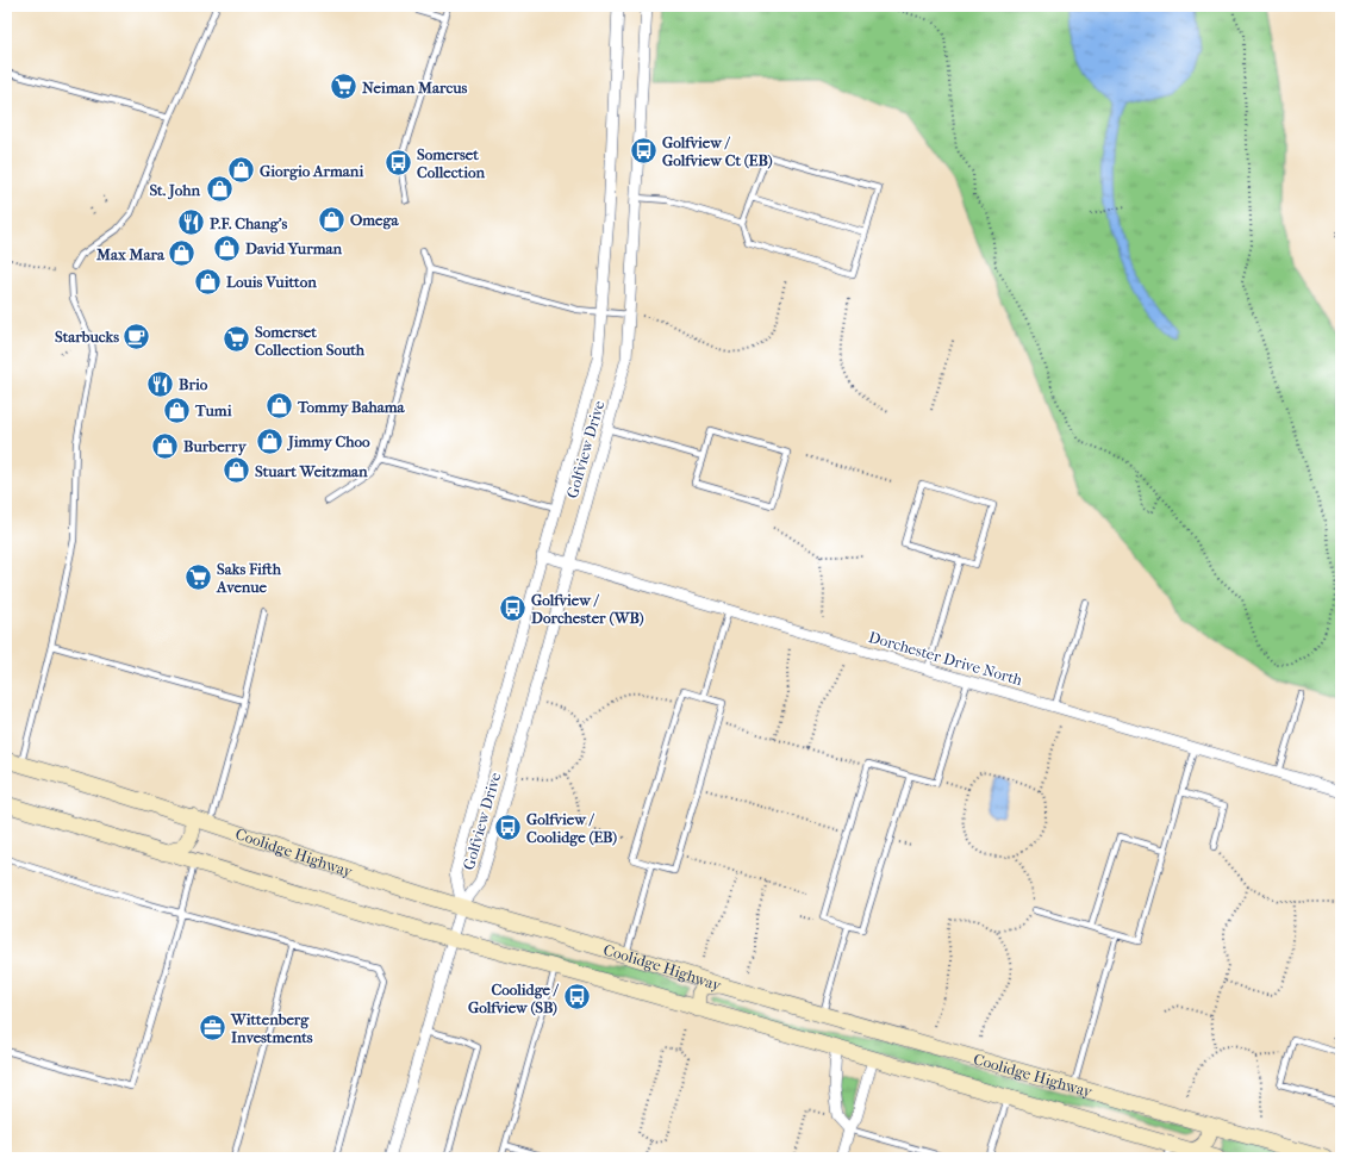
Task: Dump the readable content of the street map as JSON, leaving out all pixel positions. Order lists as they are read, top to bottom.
{
  "streets": {
    "main road": ["Coolidge Highway"],
    "street": ["Golfview Drive", "Dorchester Drive North"]
  },
  "crossings": [
    ["Golfview Drive", "Dorchester Drive North"],
    ["Golfview Drive", "Coolidge Highway"]
  ],
  "places": {
    "supermarket": ["Neiman Marcus", "Somerset Collection South", "Saks Fifth Avenue"],
    "bus stop": [
      "Golfview / Golfview Ct (EB)",
      "Somerset Collection",
      "Golfview / Dorchester (WB)",
      "Golfview / Coolidge (EB)",
      "Coolidge / Golfview (SB)"
    ],
    "shop": [
      "Giorgio Armani",
      "St. John",
      "Omega",
      "David Yurman",
      "Max Mara",
      "Louis Vuitton",
      "Tommy Bahama",
      "Tumi",
      "Jimmy Choo",
      "Burberry",
      "Stuart Weitzman"
    ],
    "restaurant": ["P.F. Chang's", "Brio"],
    "cafe": ["Starbucks"],
    "office": ["Wittenberg Investments"]
  }
}
